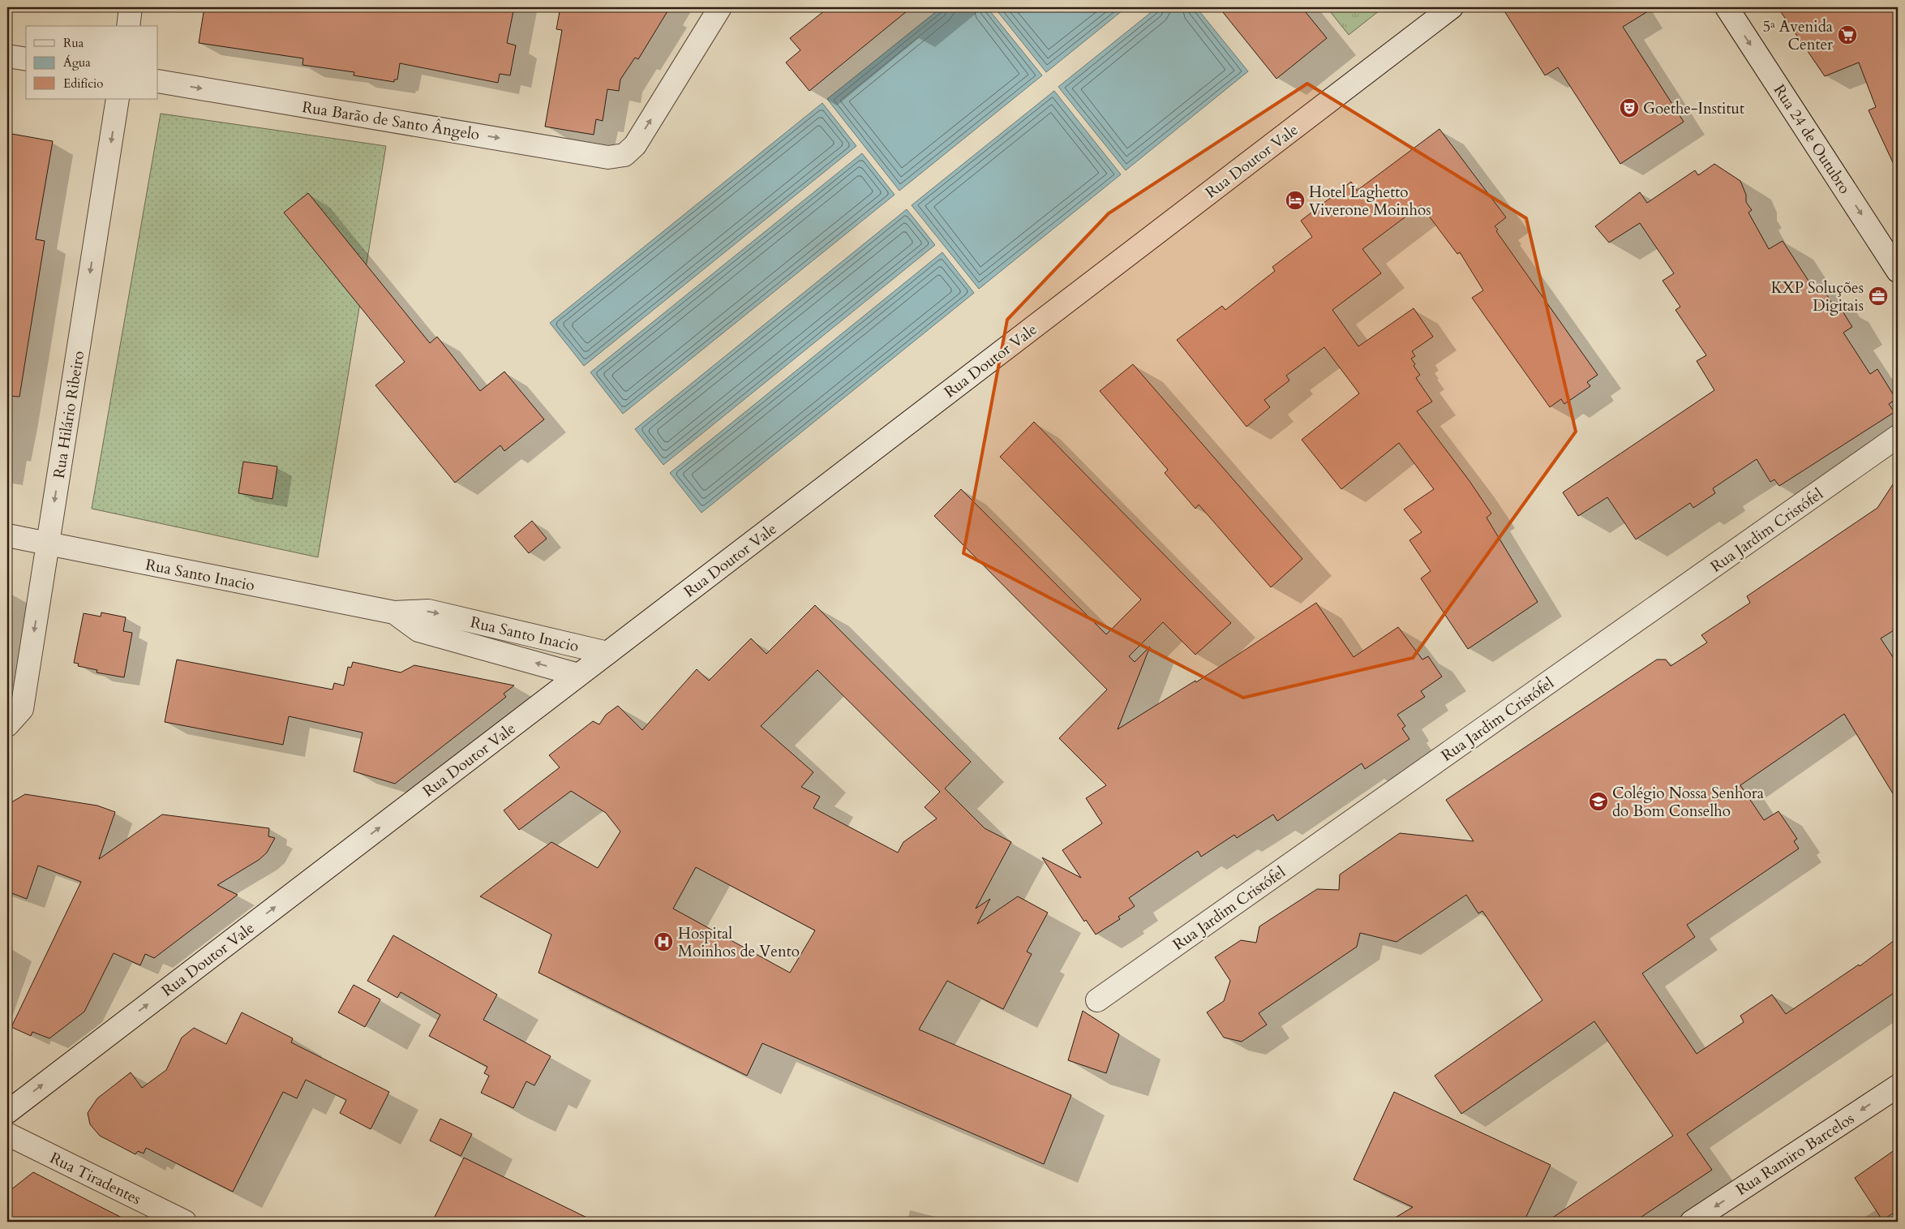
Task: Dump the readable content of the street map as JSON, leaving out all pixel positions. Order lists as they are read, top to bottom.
{
  "streets": {
    "street": [
      "Rua Barão de Santo Ângelo",
      "Rua 24 de Outubro",
      "Rua Doutor Vale",
      "Rua Hilário Ribeiro",
      "Rua Jardim Cristófel",
      "Rua Santo Inacio",
      "Rua Ramiro Barcelos",
      "Rua Tiradentes"
    ]
  },
  "crossings": [
    ["Rua Doutor Vale", "Rua Santo Inacio"],
    ["Rua Hilário Ribeiro", "Rua Santo Inacio"]
  ],
  "one_way": [
    "Rua Barão de Santo Ângelo",
    "Rua 24 de Outubro",
    "Rua Doutor Vale",
    "Rua Hilário Ribeiro",
    "Rua Ramiro Barcelos"
  ],
  "places": {
    "supermarket": ["5ª Avenida Center"],
    "theatre": ["Goethe-Institut"],
    "hotel": ["Hotel Laghetto Viverone Moinhos"],
    "office": ["KXP Soluções Digitais"],
    "school or university": ["Colégio Nossa Senhora do Bom Conselho"],
    "hospital": ["Hospital Moinhos de Vento"]
  },
  "legend": ["Rua", "Água", "Edifício"]
}
